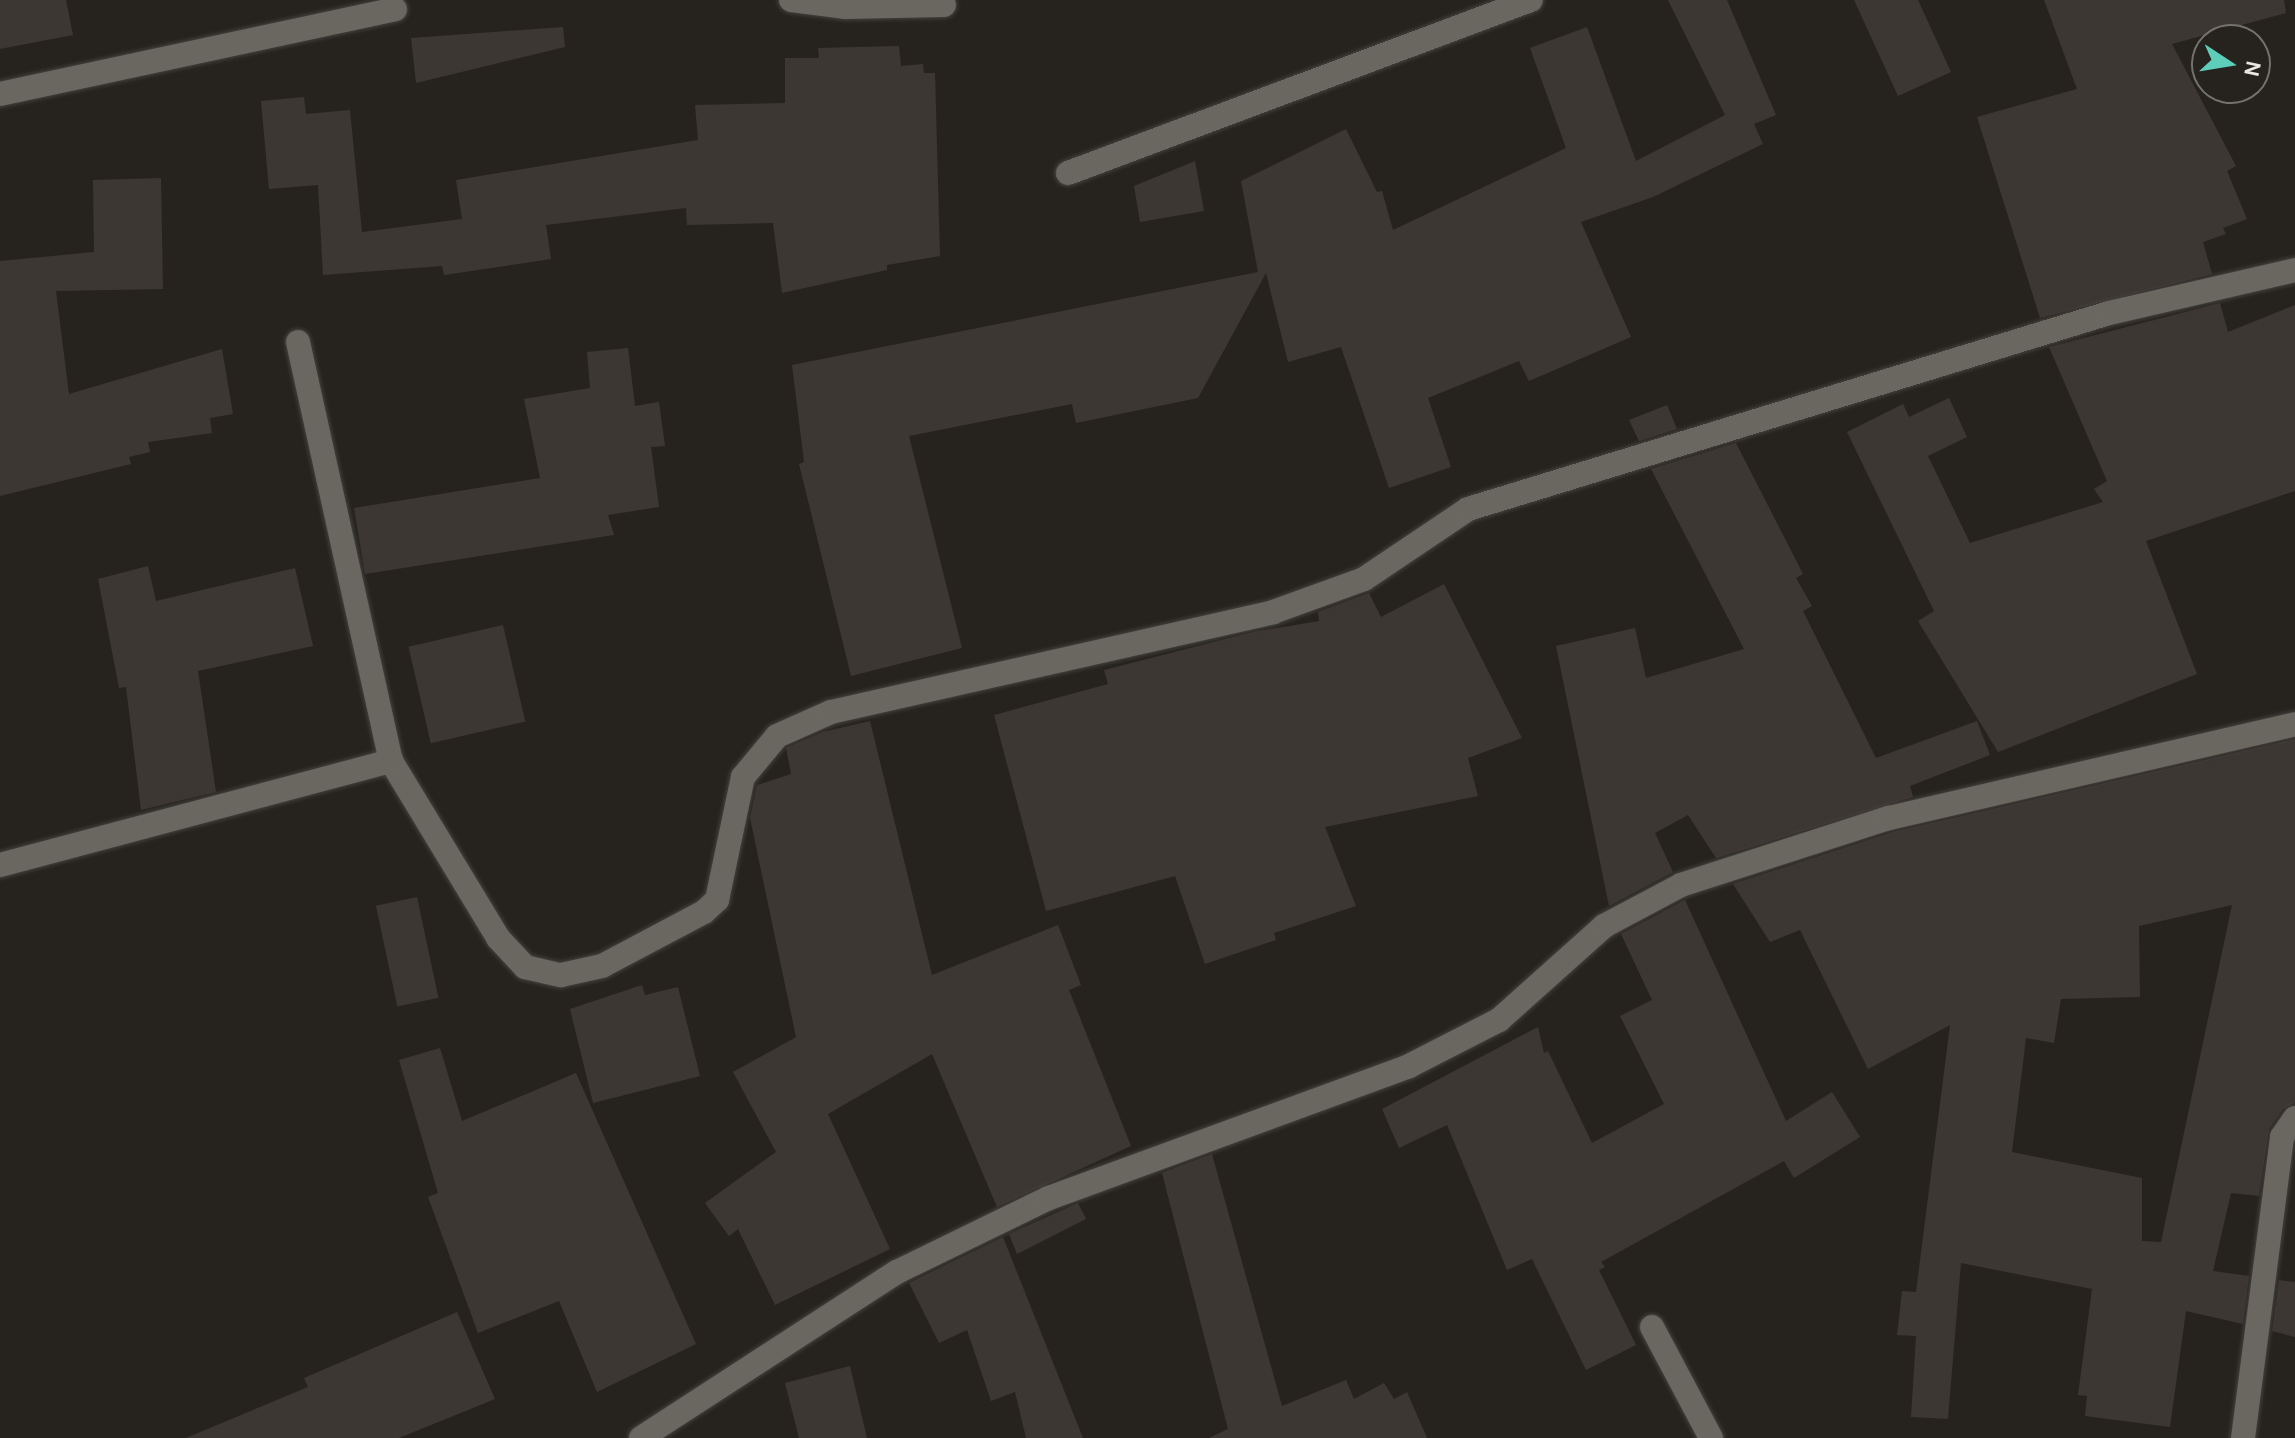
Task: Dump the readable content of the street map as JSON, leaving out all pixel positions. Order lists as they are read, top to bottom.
{
  "north": "right"
}
